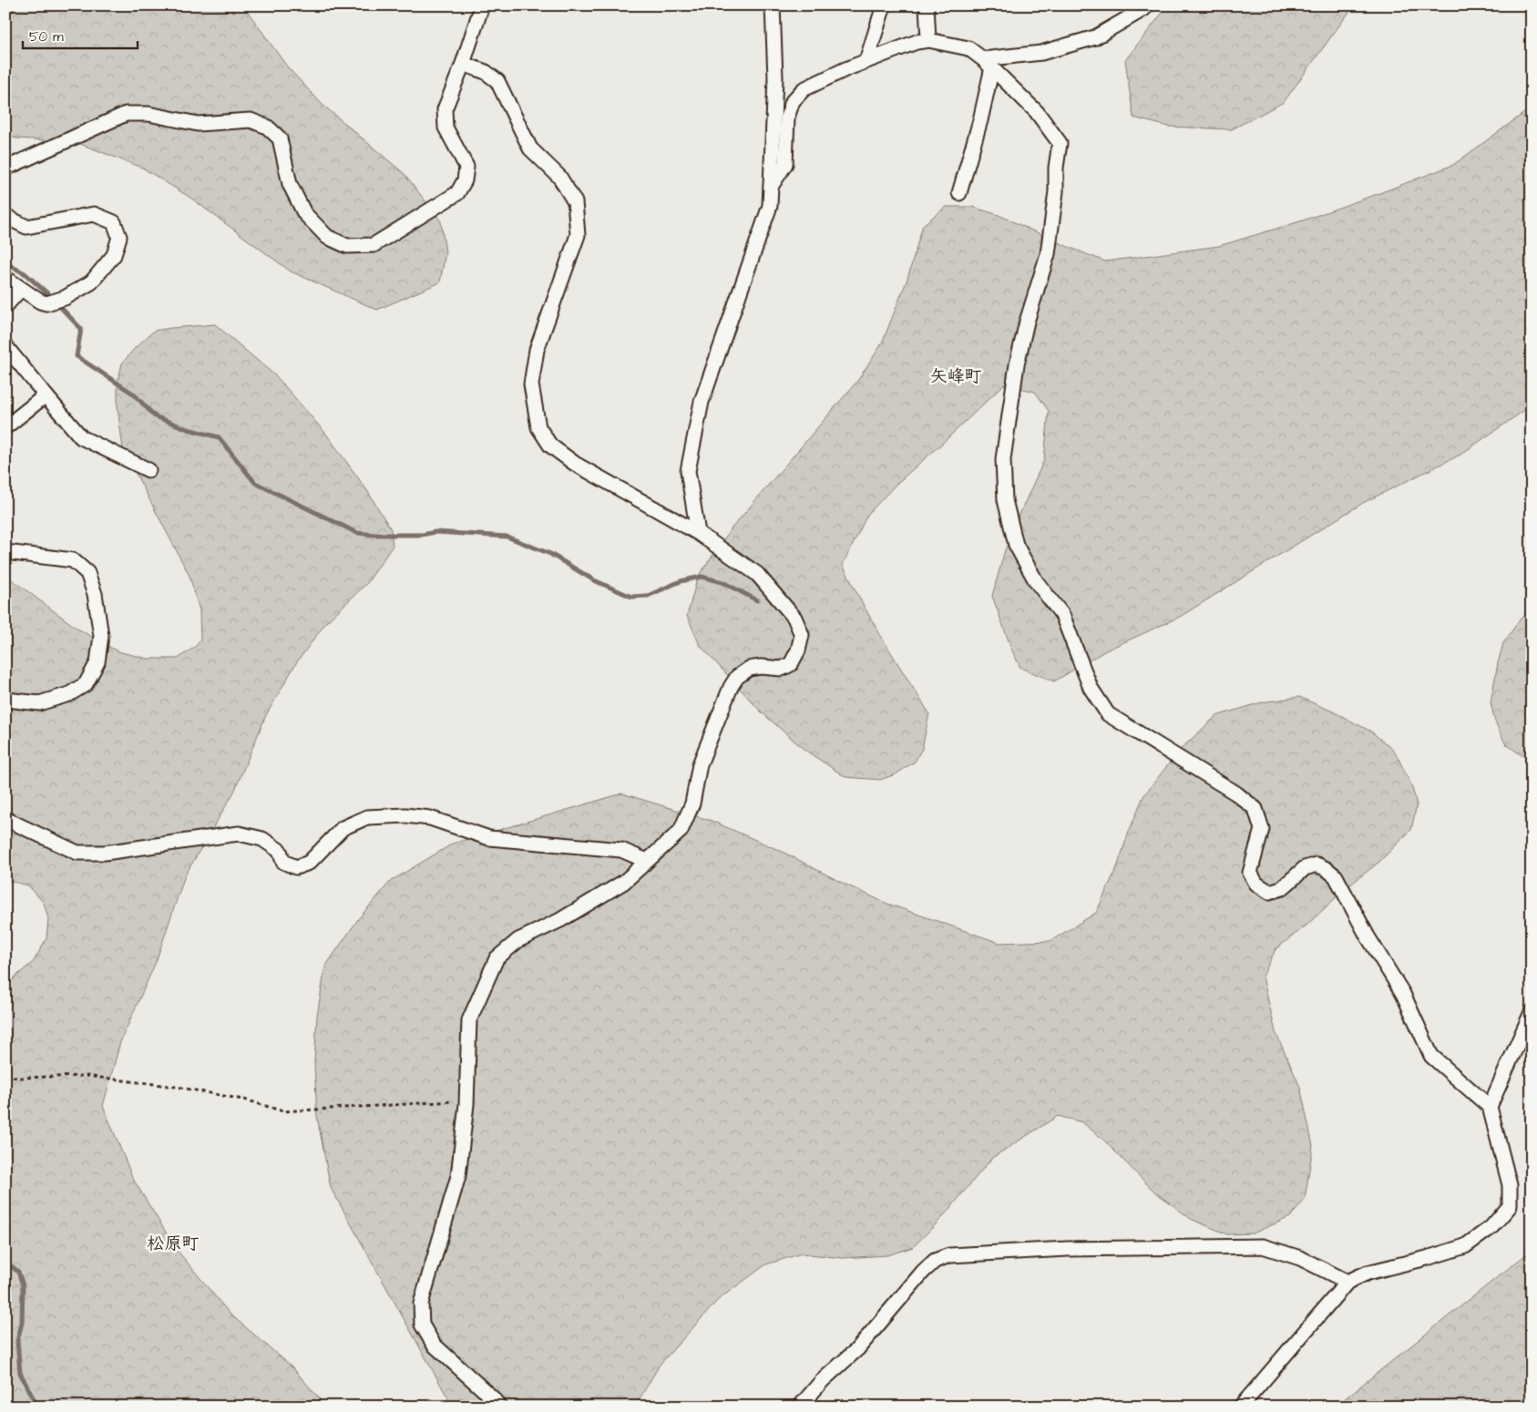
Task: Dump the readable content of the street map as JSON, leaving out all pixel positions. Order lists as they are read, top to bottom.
{
  "districts": ["矢峰町", "松原町"],
  "scale_bar": "50 m"
}
